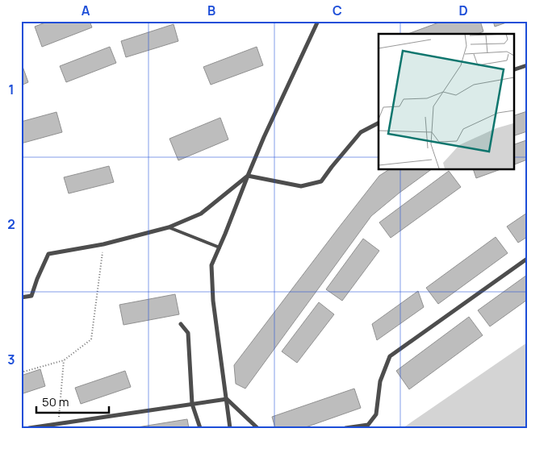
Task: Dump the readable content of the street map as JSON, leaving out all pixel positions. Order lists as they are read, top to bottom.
{
  "scale_bar": "50 m",
  "grid": {
    "columns": [
      "A",
      "B",
      "C",
      "D"
    ],
    "rows": ["1", "2", "3"]
  }
}
